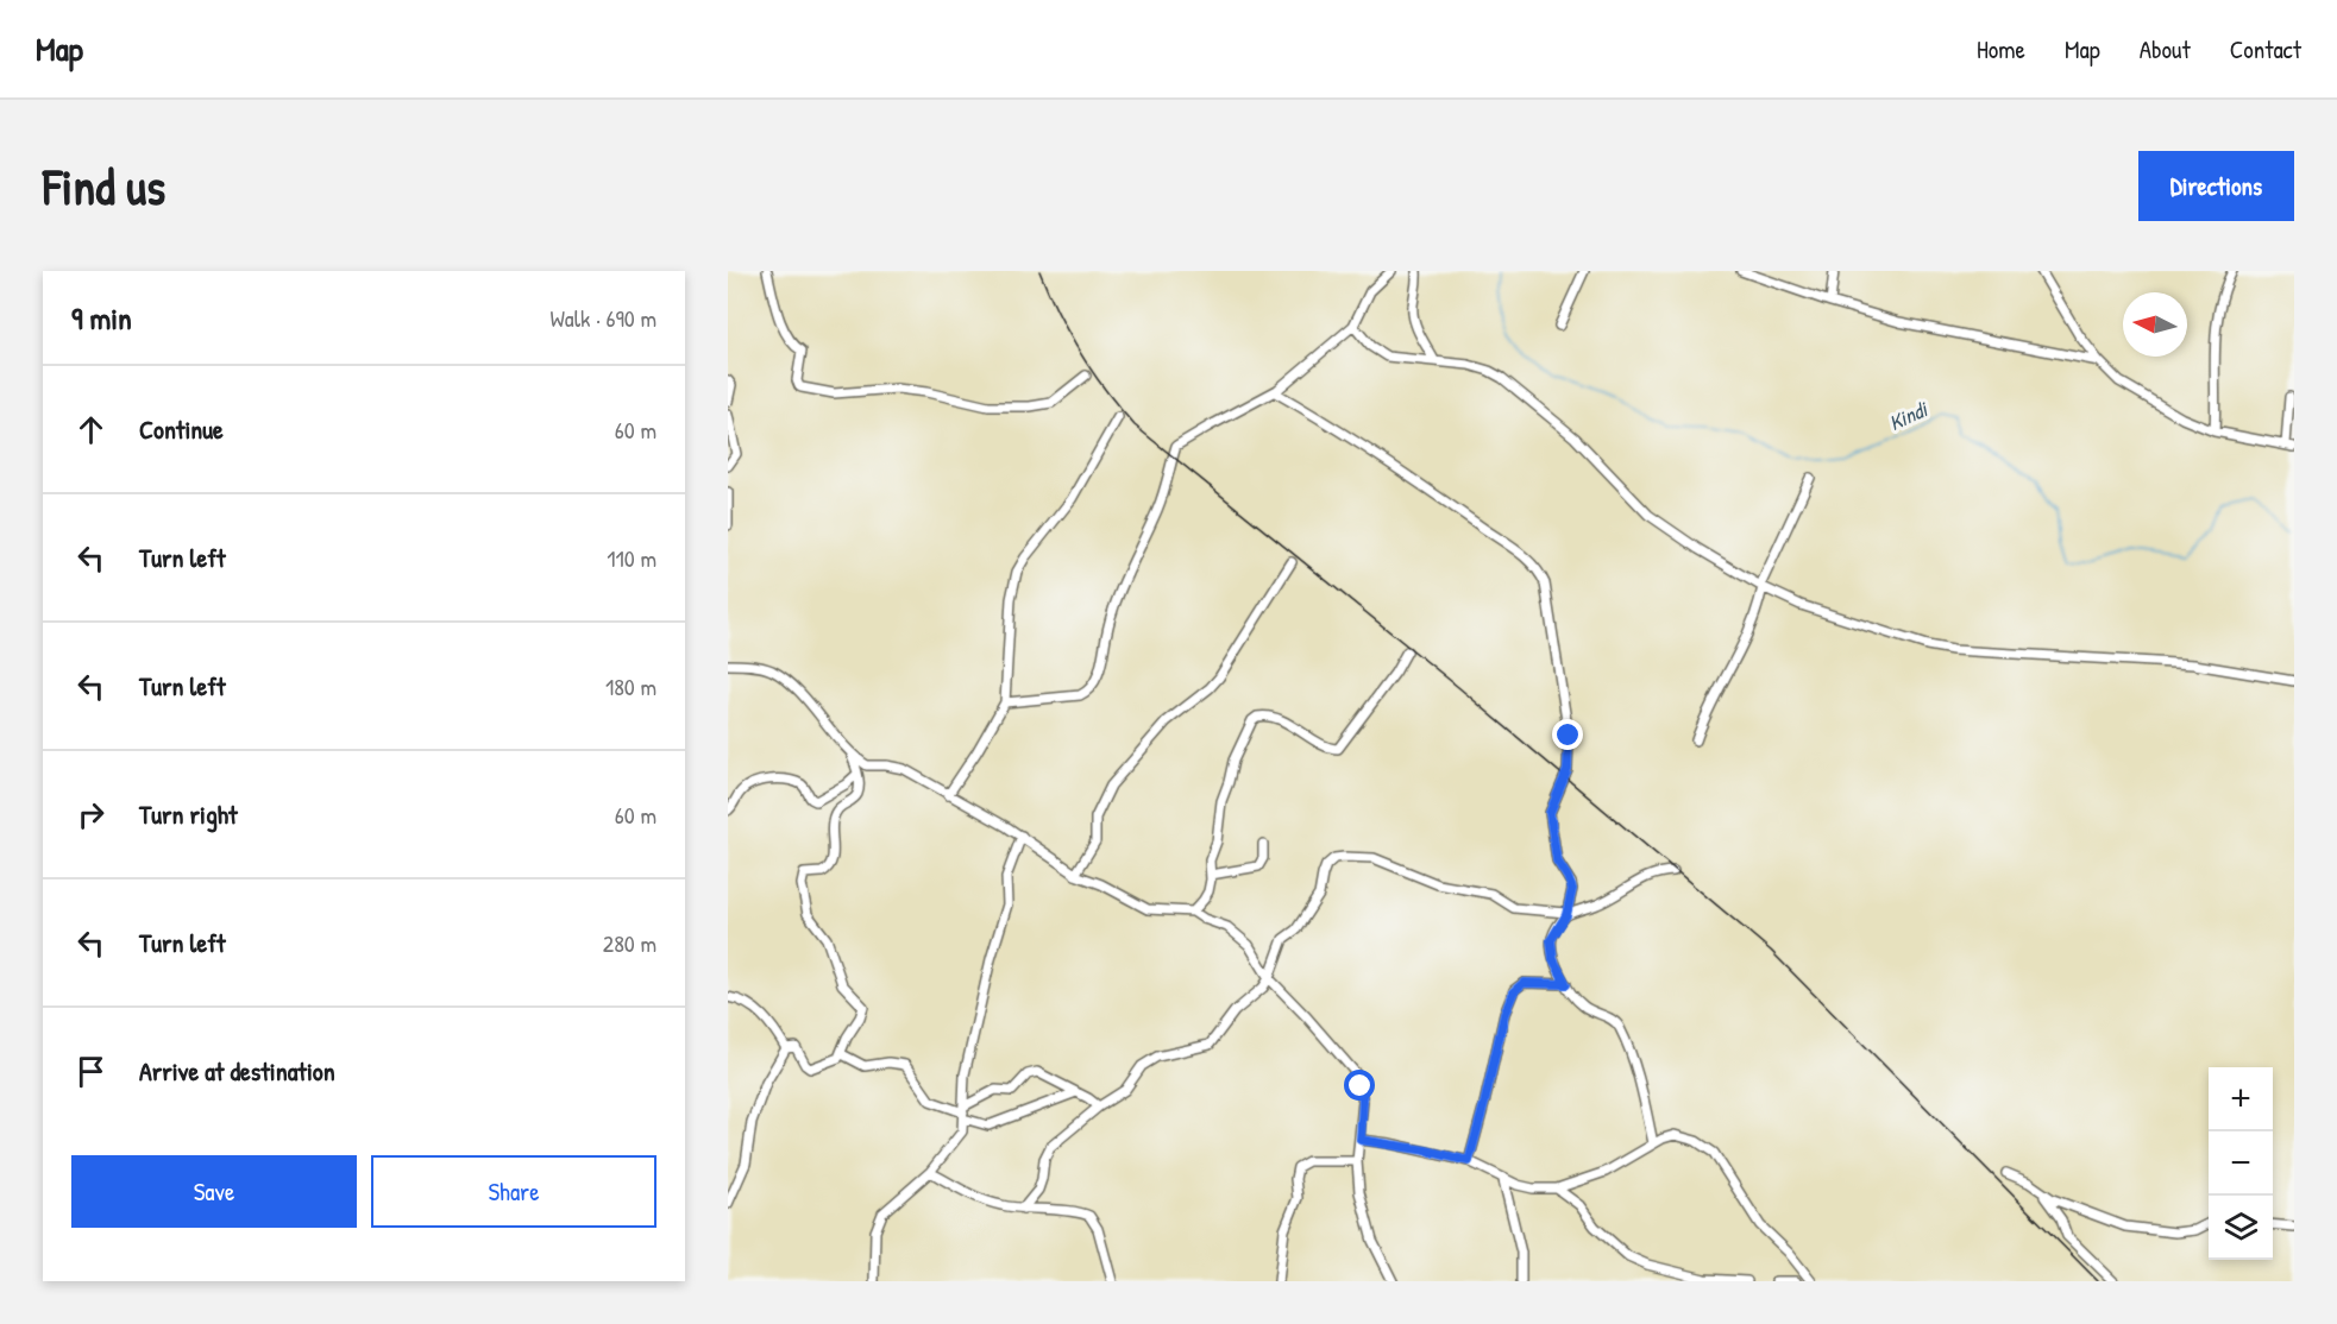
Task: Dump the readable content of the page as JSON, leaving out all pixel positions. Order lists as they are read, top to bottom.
{
  "water": ["Kindi"],
  "north": "left",
  "page": {
    "header": "Map",
    "nav": [
      "Home",
      "Map",
      "About",
      "Contact"
    ],
    "buttons": [
      "Directions",
      ["Save", "Share"]
    ],
    "title": "Find us",
    "heading": ["9 min", "Walk · 690 m"],
    "list": [
      ["Continue", "60 m"],
      ["Turn left", "110 m"],
      ["Turn left", "180 m"],
      ["Turn right", "60 m"],
      ["Turn left", "280 m"],
      "Arrive at destination"
    ],
    "map_buttons": ["+", "−"]
  }
}
